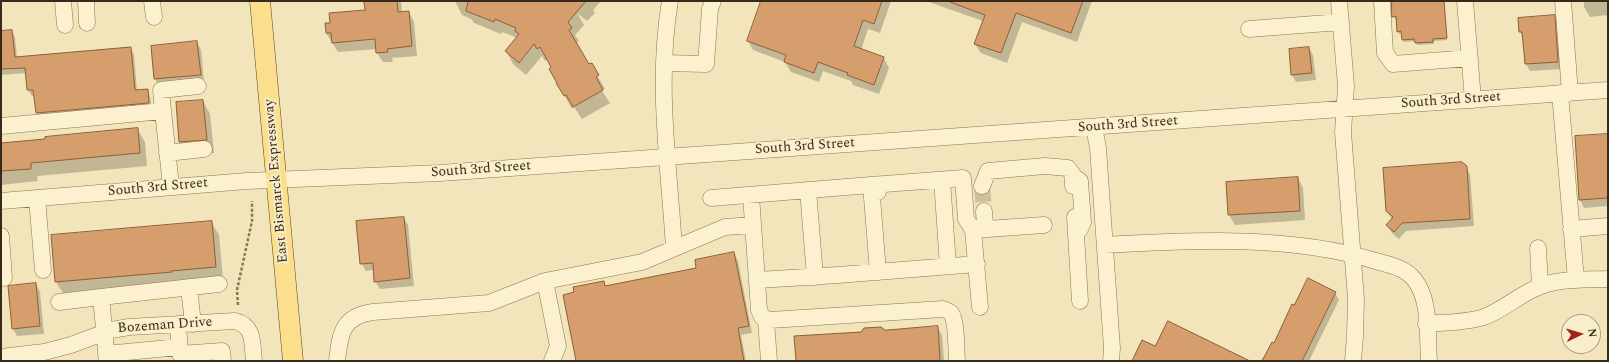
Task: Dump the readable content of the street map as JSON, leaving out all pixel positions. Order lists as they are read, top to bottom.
{
  "streets": {
    "main road": ["East Bismarck Expressway"],
    "street": ["South 3rd Street", "Bozeman Drive"]
  },
  "crossings": [
    ["South 3rd Street", "East Bismarck Expressway"]
  ],
  "north": "right"
}
